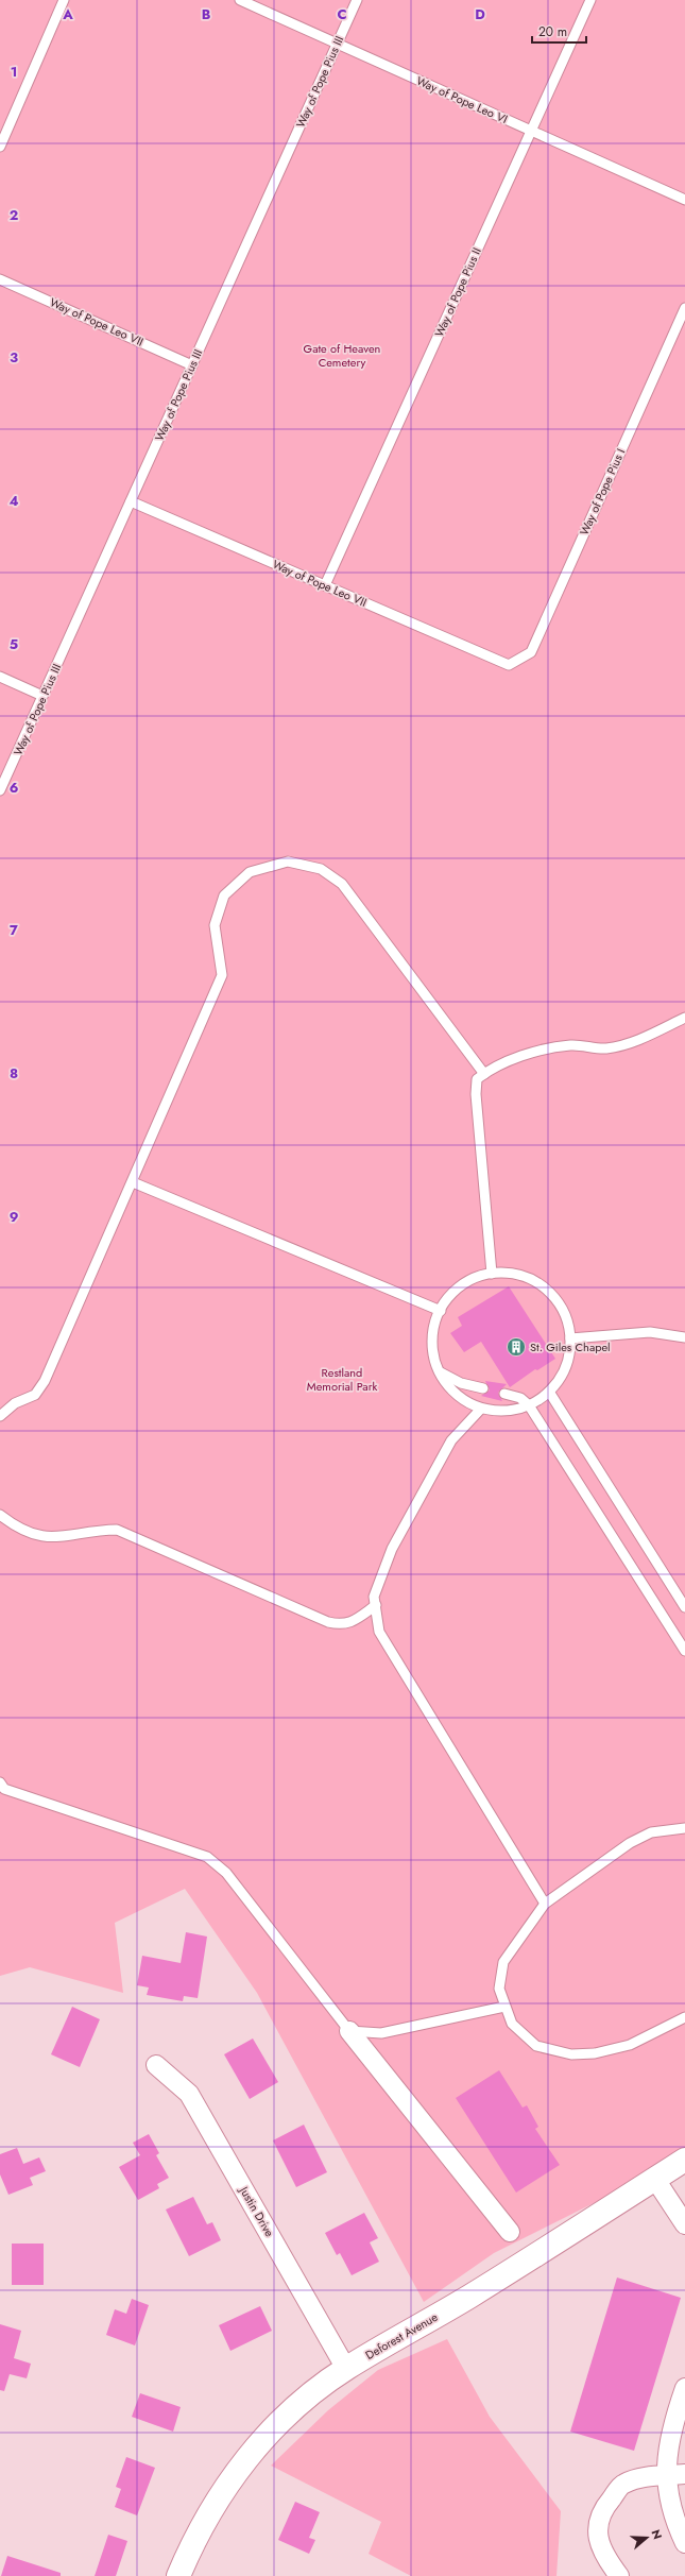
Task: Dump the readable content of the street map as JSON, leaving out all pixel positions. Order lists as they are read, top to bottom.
{
  "streets": {
    "street": ["Justin Drive", "Deforest Avenue"],
    "lane": [
      "Way of Pope Pius III",
      "Way of Pope Leo VI",
      "Way of Pope Pius II",
      "Way of Pope Leo VII",
      "Way of Pope Pius I"
    ]
  },
  "crossings": [
    ["Way of Pope Pius III", "Way of Pope Leo VI"],
    ["Way of Pope Pius III", "Way of Pope Leo VII"],
    ["Way of Pope Leo VI", "Way of Pope Pius II"],
    ["Way of Pope Pius II", "Way of Pope Leo VII"],
    ["Way of Pope Leo VII", "Way of Pope Pius I"],
    ["Justin Drive", "Deforest Avenue"]
  ],
  "parks": ["Gate of Heaven Cemetery", "Restland Memorial Park"],
  "places": {
    "building": ["St. Giles Chapel"]
  },
  "scale_bar": "20 m",
  "north": "right",
  "grid": {
    "columns": [
      "A",
      "B",
      "C",
      "D"
    ],
    "rows": [
      "1",
      "2",
      "3",
      "4",
      "5",
      "6",
      "7",
      "8",
      "9"
    ]
  }
}
